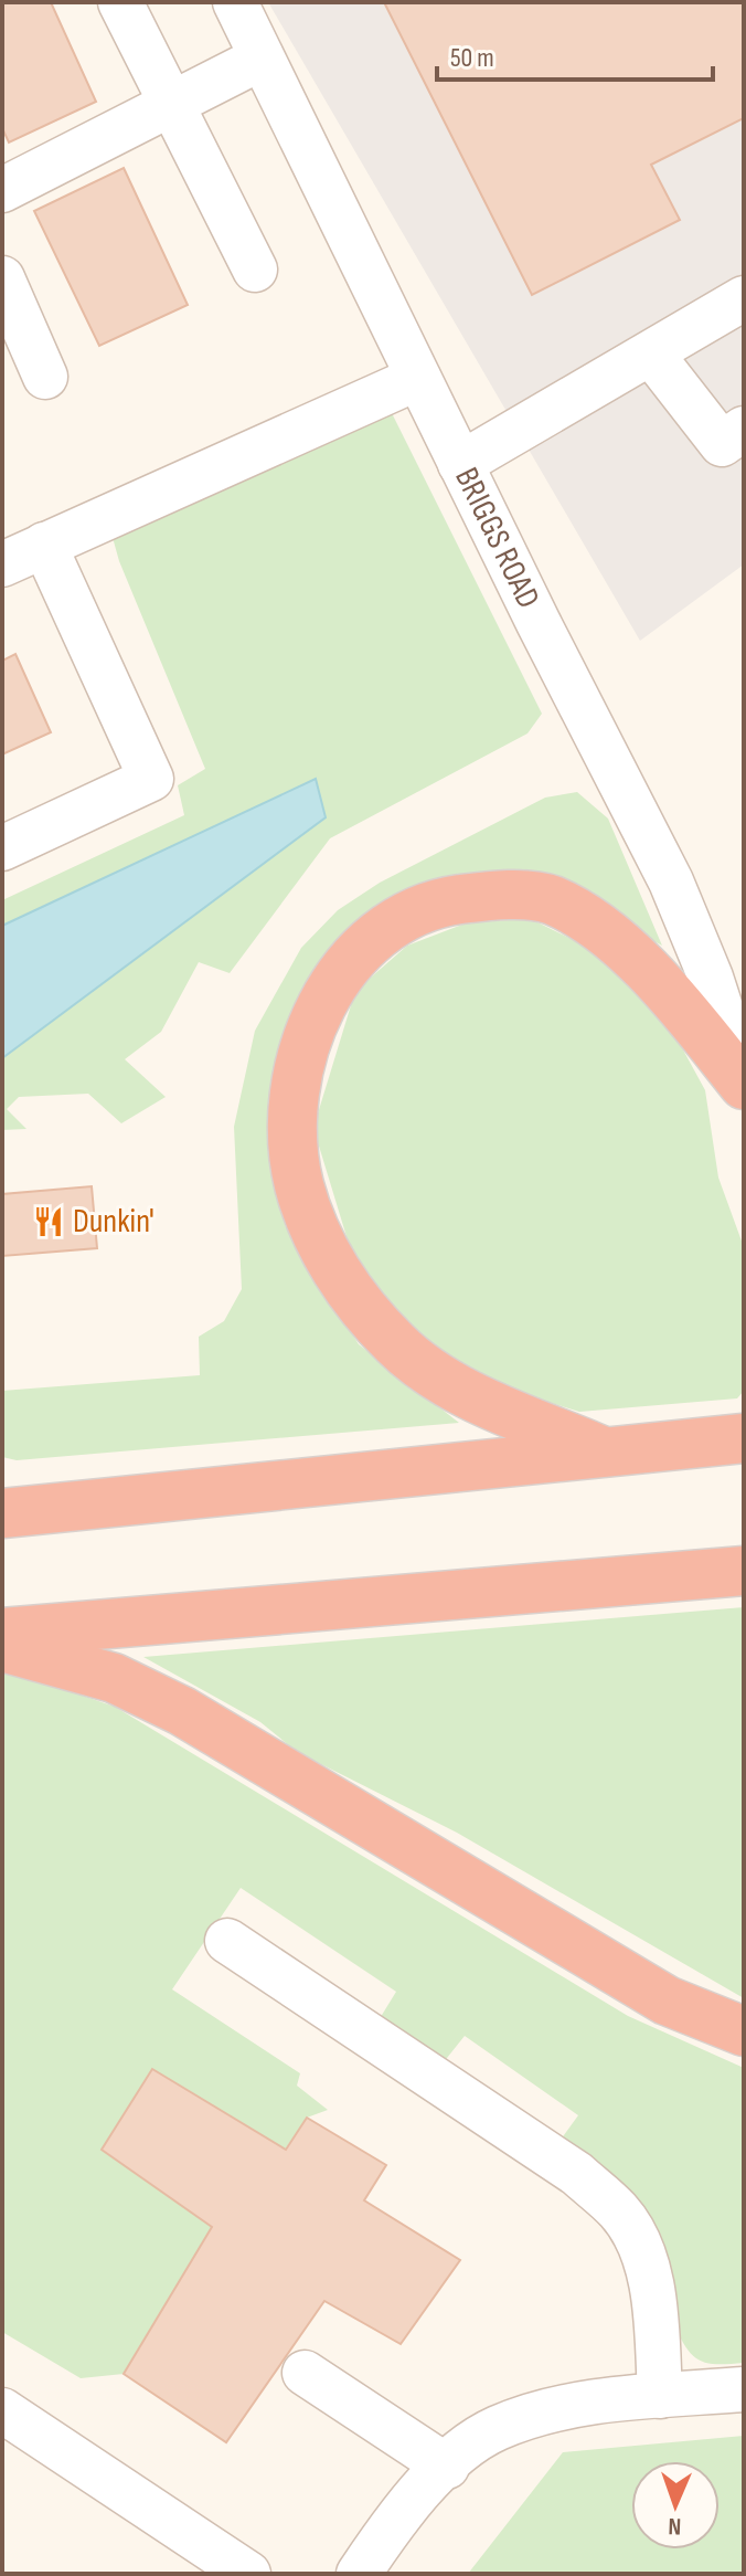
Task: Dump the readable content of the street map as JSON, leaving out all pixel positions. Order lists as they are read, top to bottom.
{
  "streets": {
    "street": ["BRIGGS ROAD"]
  },
  "places": {
    "restaurant": ["Dunkin'"]
  },
  "scale_bar": "50 m",
  "north": "bottom"
}
